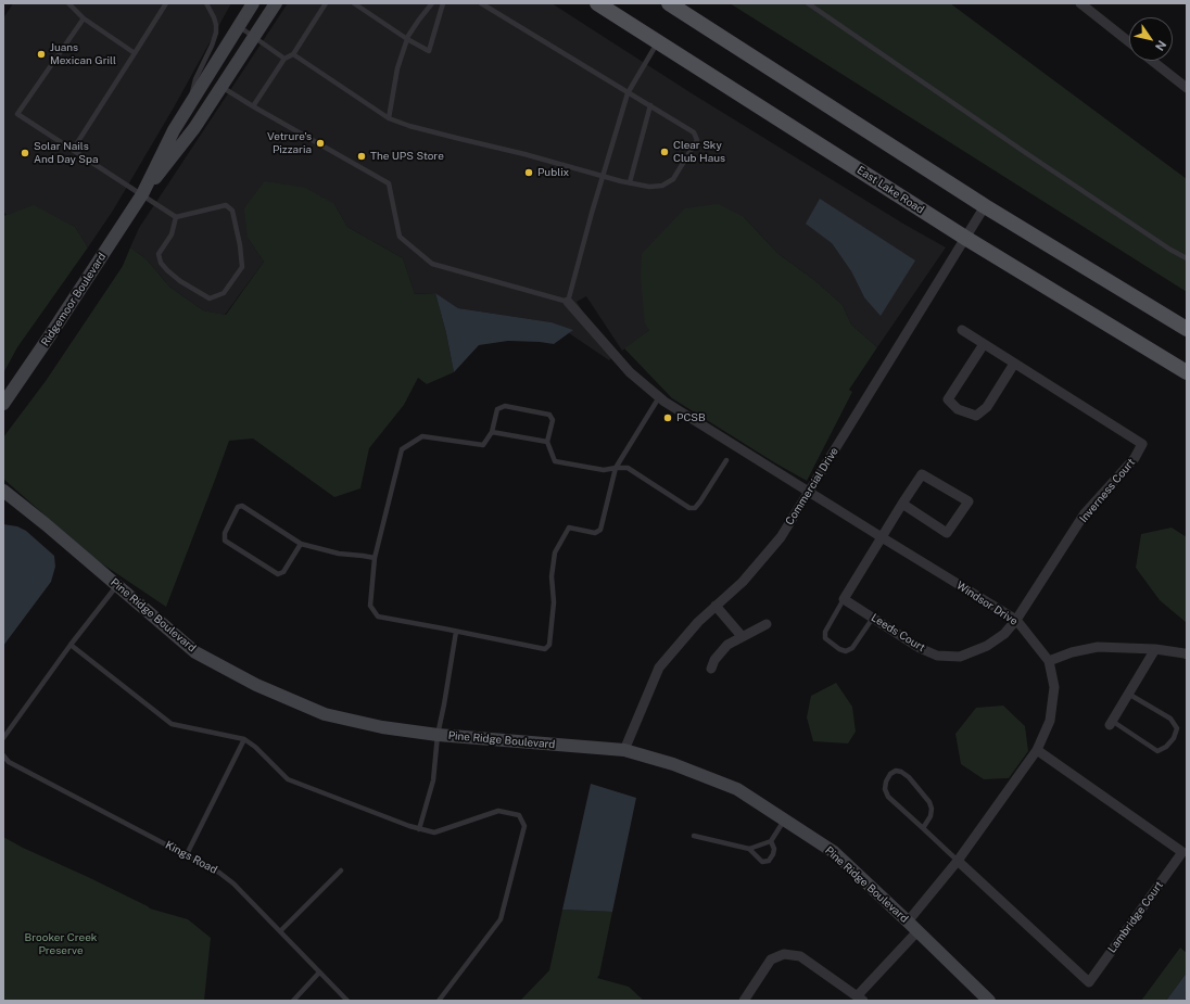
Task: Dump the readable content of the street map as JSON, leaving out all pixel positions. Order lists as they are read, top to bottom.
{
  "streets": {
    "main road": ["East Lake Road"],
    "street": [
      "Ridgemoor Boulevard",
      "Commercial Drive",
      "Inverness Court",
      "Windsor Drive",
      "Pine Ridge Boulevard",
      "Leeds Court",
      "Lambridge Court"
    ],
    "lane": ["Kings Road"]
  },
  "crossings": [
    ["East Lake Road", "Commercial Drive"],
    ["Commercial Drive", "Windsor Drive"],
    ["Commercial Drive", "Pine Ridge Boulevard"],
    ["Inverness Court", "Windsor Drive"],
    ["Inverness Court", "Leeds Court"],
    ["Windsor Drive", "Pine Ridge Boulevard"],
    ["Windsor Drive", "Leeds Court"],
    ["Windsor Drive", "Lambridge Court"]
  ],
  "parks": ["Brooker Creek Preserve"],
  "places": [
    "Juans Mexican Grill",
    "Vetrure's Pizzaria",
    "Clear Sky Club Haus",
    "Solar Nails And Day Spa",
    "The UPS Store",
    "Publix",
    "PCSB"
  ],
  "north": "bottom right"
}
